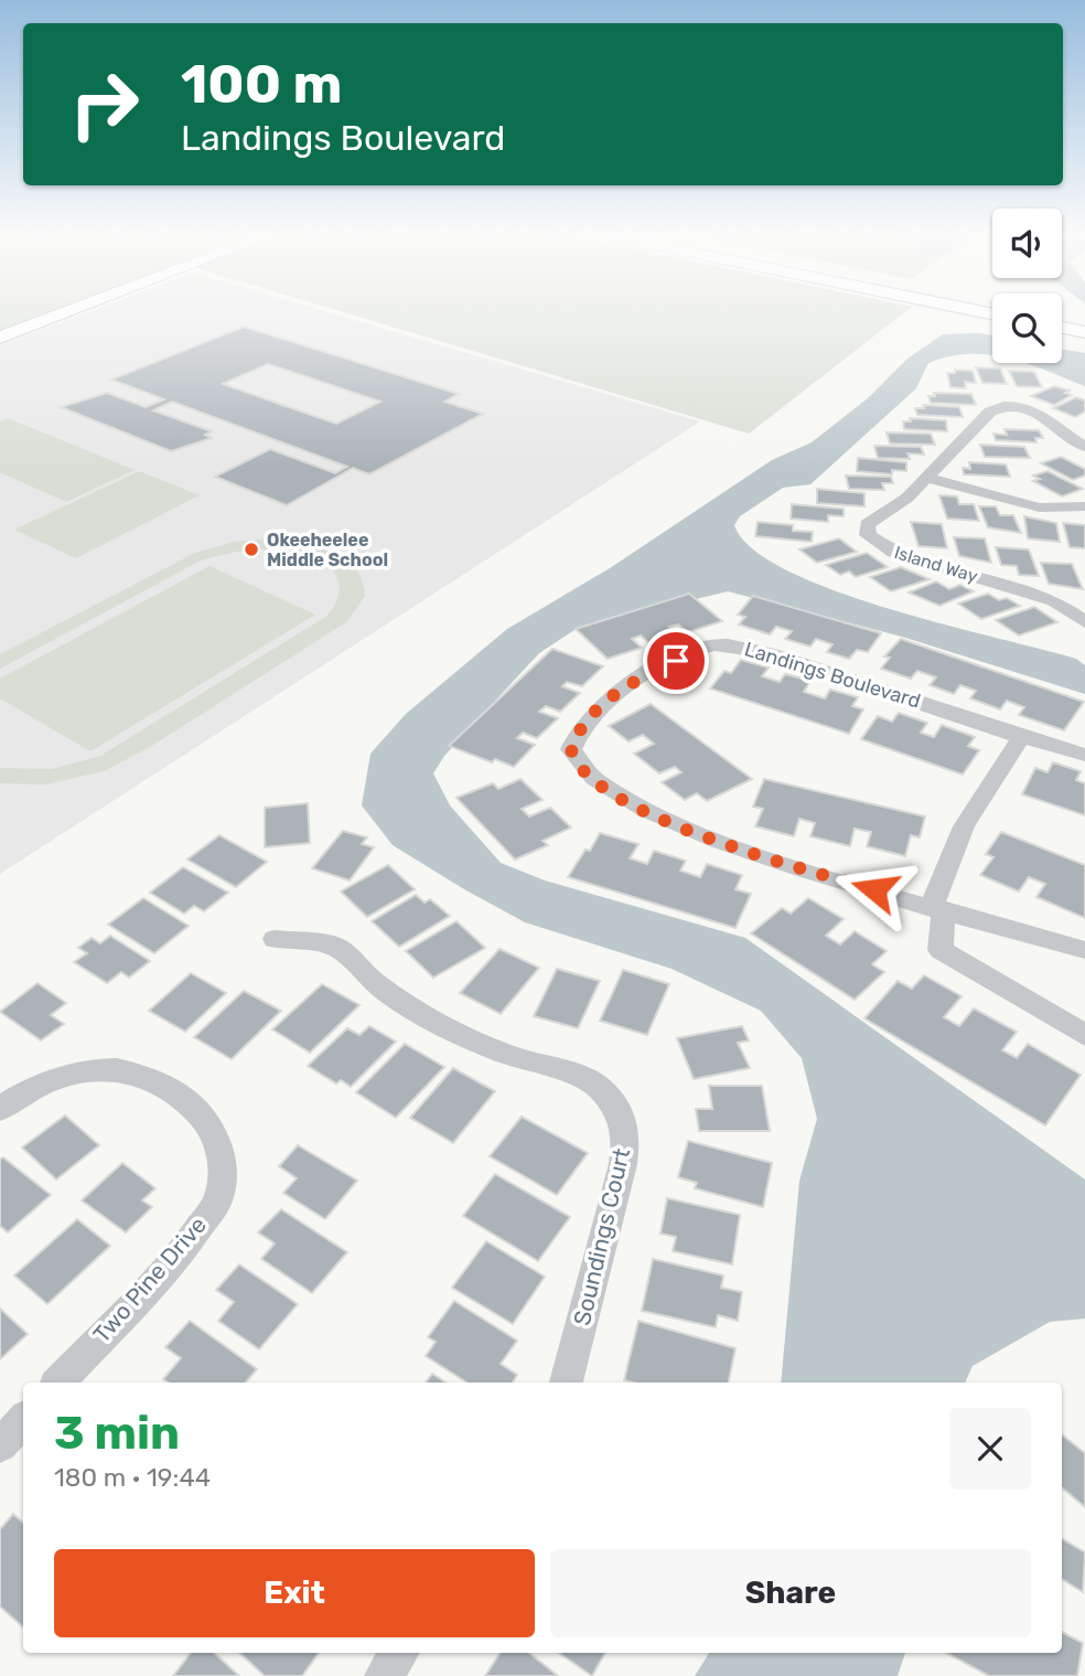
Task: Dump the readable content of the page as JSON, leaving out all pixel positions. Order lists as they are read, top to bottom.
{
  "streets": {
    "street": [
      "Island Way",
      "Landings Boulevard",
      "Soundings Court",
      "Two Pine Drive"
    ]
  },
  "places": ["Okeeheelee Middle School"],
  "page": {
    "turn": ["100 m", "Landings Boulevard"],
    "heading": ["3 min", "180 m · 19:44"],
    "buttons": ["Exit", "Share"]
  }
}
